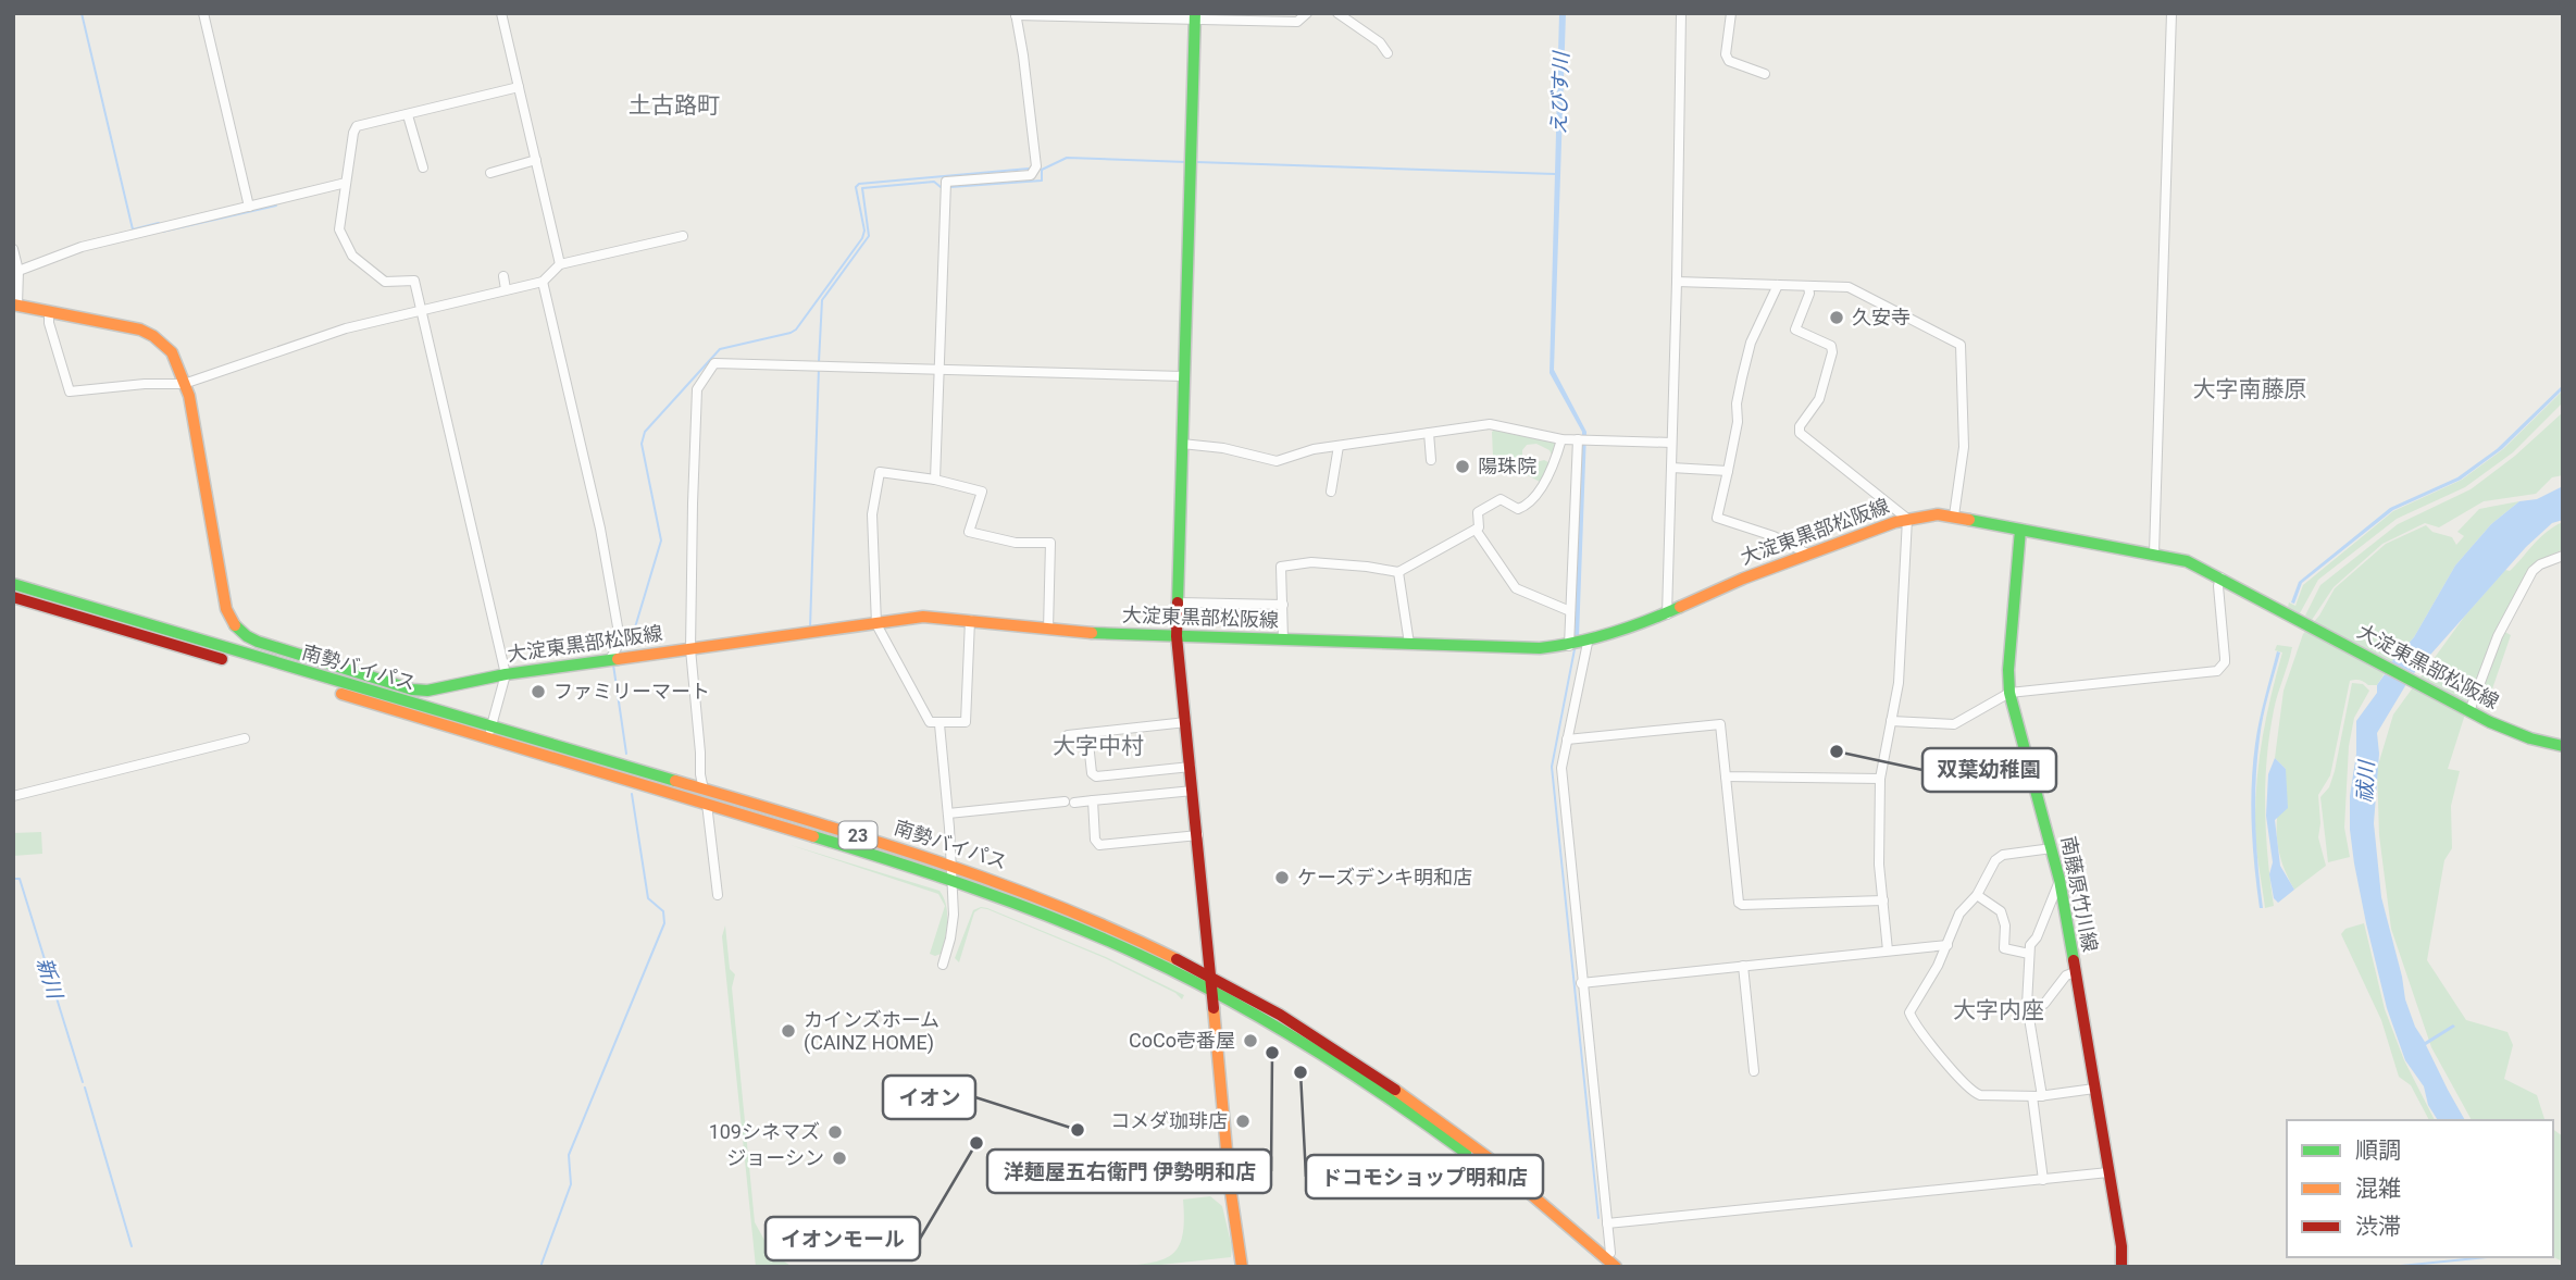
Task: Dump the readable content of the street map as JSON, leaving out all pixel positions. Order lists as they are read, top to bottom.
{
  "streets": {
    "main road": [
      "大淀東黒部松阪線",
      "南勢バイパス",
      "23",
      "南藤原竹川線"
    ]
  },
  "crossings": [
    ["大淀東黒部松阪線", "南藤原竹川線"]
  ],
  "districts": [
    "土古路町",
    "大字南藤原",
    "大字中村",
    "大字内座"
  ],
  "water": ["えびす川", "祓川", "新川"],
  "places": [
    "久安寺",
    "陽珠院",
    "ファミリーマート",
    "双葉幼稚園",
    "ケーズデンキ明和店",
    "カインズホーム (CAINZ HOME)",
    "CoCo壱番屋",
    "洋麺屋五右衛門 伊勢明和店",
    "ドコモショップ明和店",
    "コメダ珈琲店",
    "イオン",
    "109シネマズ",
    "イオンモール",
    "ジョーシン"
  ],
  "legend": ["順調", "混雑", "渋滞"]
}
